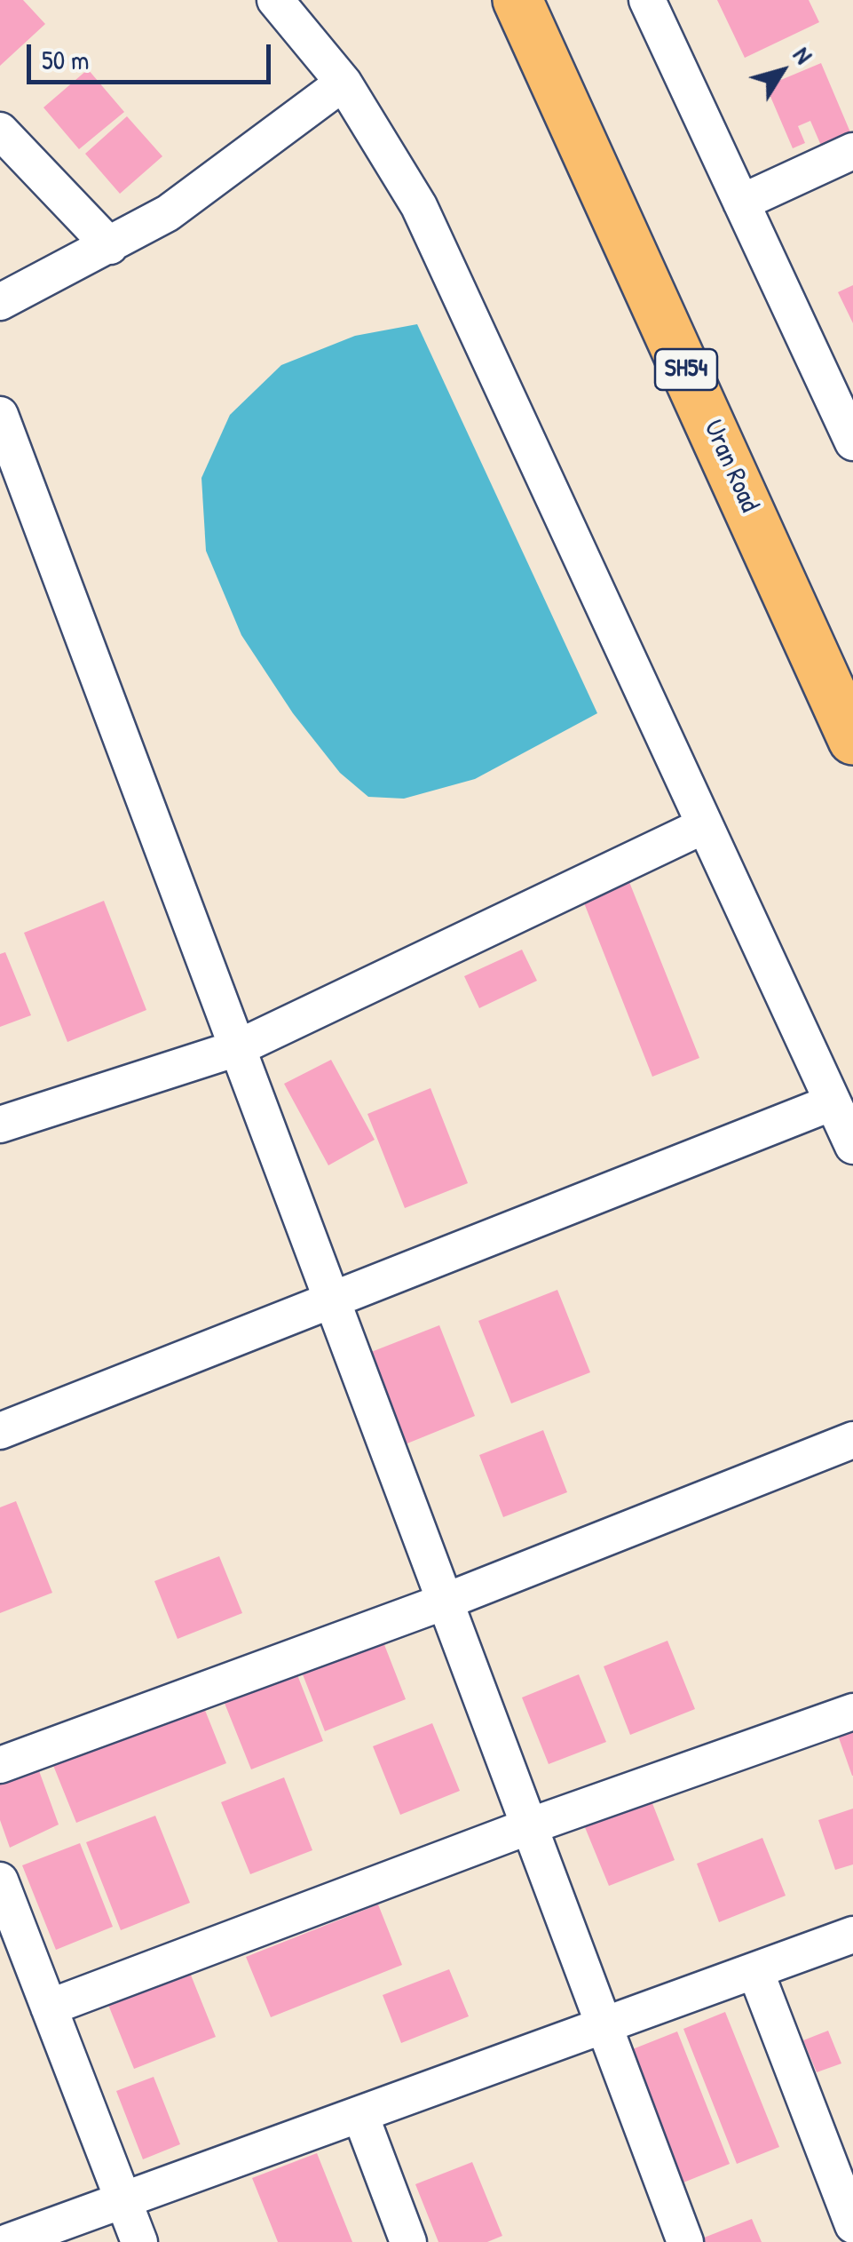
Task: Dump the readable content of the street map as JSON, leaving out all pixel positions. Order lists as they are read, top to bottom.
{
  "streets": {
    "main road": ["SH54", "Uran Road"]
  },
  "scale_bar": "50 m",
  "north": "top right"
}
